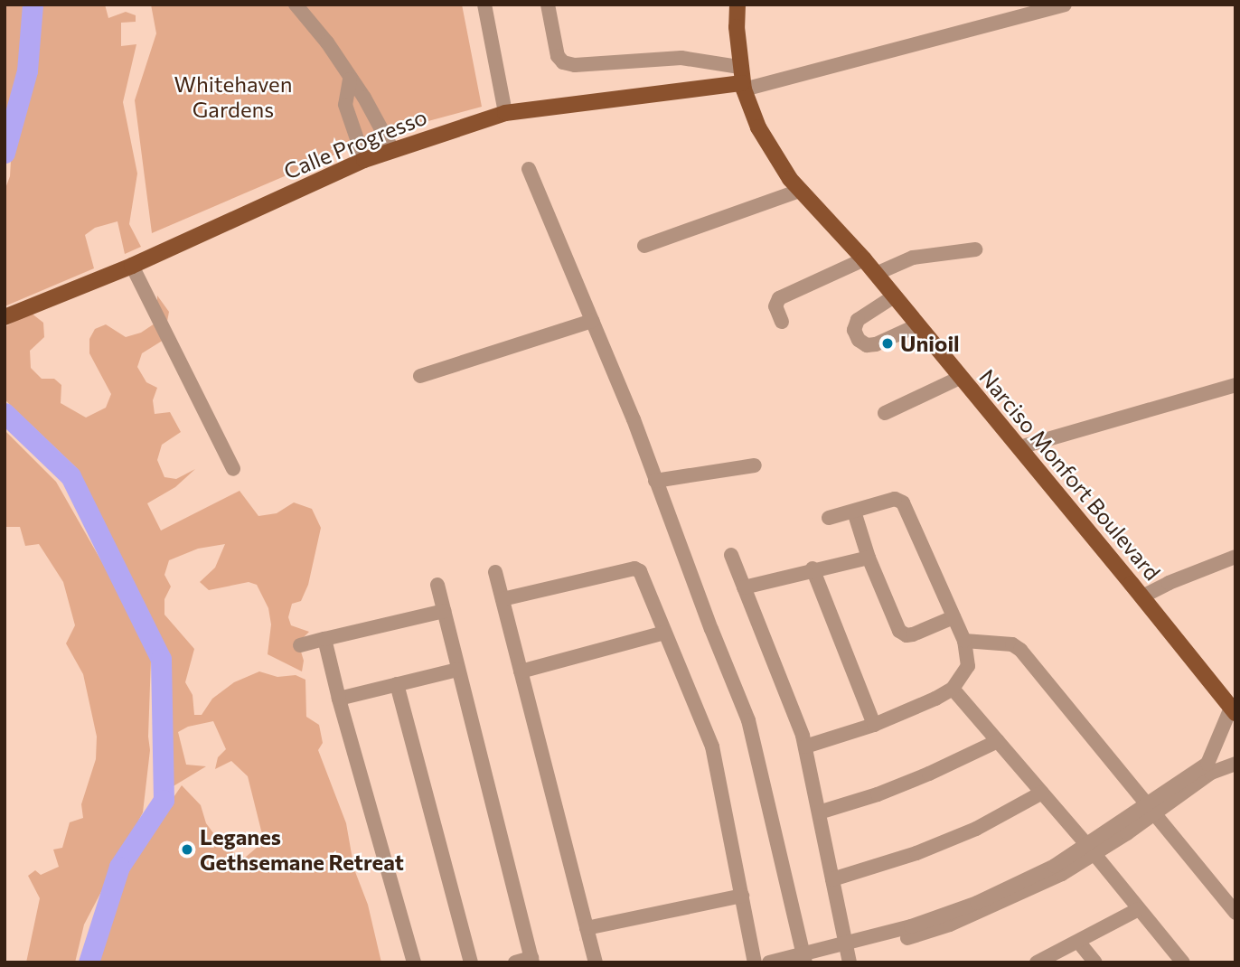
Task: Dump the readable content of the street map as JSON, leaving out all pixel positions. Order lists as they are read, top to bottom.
{
  "streets": {
    "main road": ["Calle Progresso", "Narciso Monfort Boulevard"]
  },
  "crossings": [
    ["Calle Progresso", "Narciso Monfort Boulevard"]
  ],
  "parks": ["Whitehaven Gardens"],
  "places": ["Unioil", "Leganes Gethsemane Retreat"]
}
